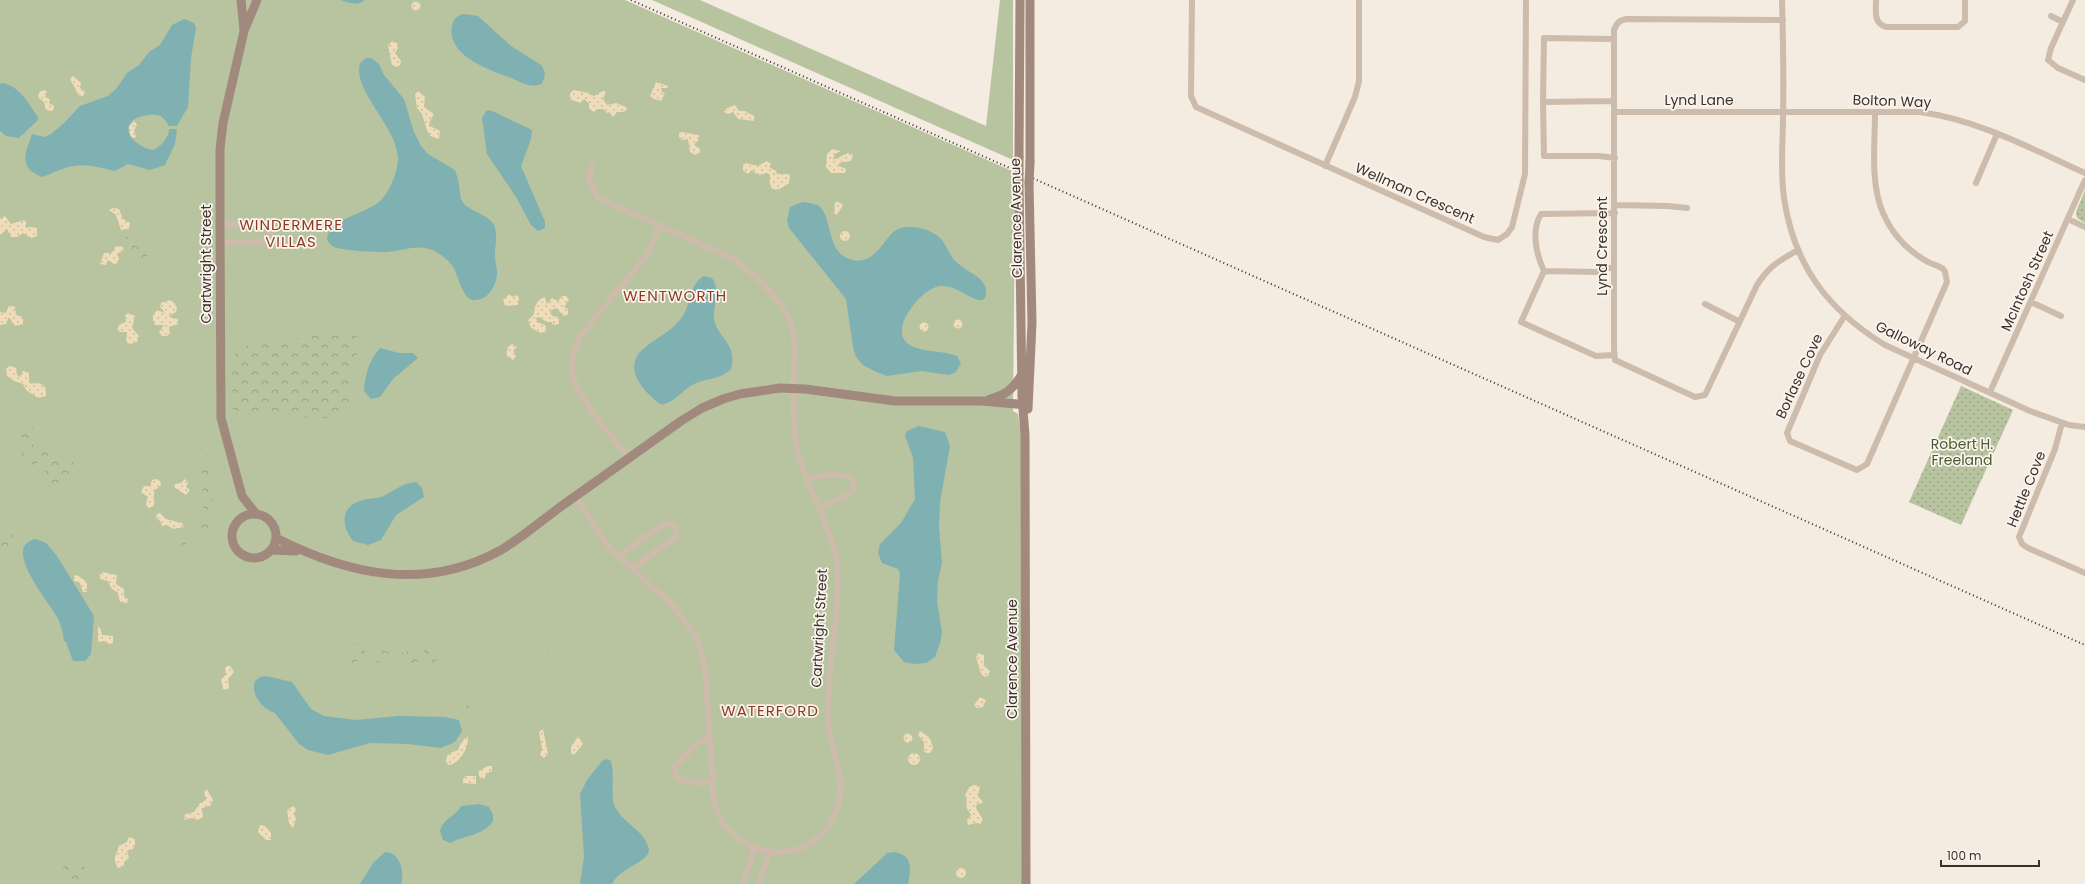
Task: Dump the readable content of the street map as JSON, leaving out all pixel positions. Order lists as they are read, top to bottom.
{
  "streets": {
    "street": [
      "Lynd Lane",
      "Bolton Way",
      "Wellman Crescent",
      "Clarence Avenue",
      "Lynd Crescent",
      "Cartwright Street",
      "McIntosh Street",
      "Galloway Road",
      "Borlase Cove",
      "Hettle Cove"
    ]
  },
  "crossings": [
    ["Lynd Lane", "Bolton Way"],
    ["Lynd Lane", "Lynd Crescent"],
    ["Lynd Lane", "Galloway Road"],
    ["Bolton Way", "Galloway Road"],
    ["Lynd Crescent", "Galloway Road"],
    ["McIntosh Street", "Galloway Road"],
    ["Galloway Road", "Borlase Cove"],
    ["Galloway Road", "Hettle Cove"]
  ],
  "districts": ["WINDERMERE VILLAS", "WENTWORTH", "WATERFORD"],
  "parks": ["Robert H. Freeland"],
  "scale_bar": "100 m"
}
